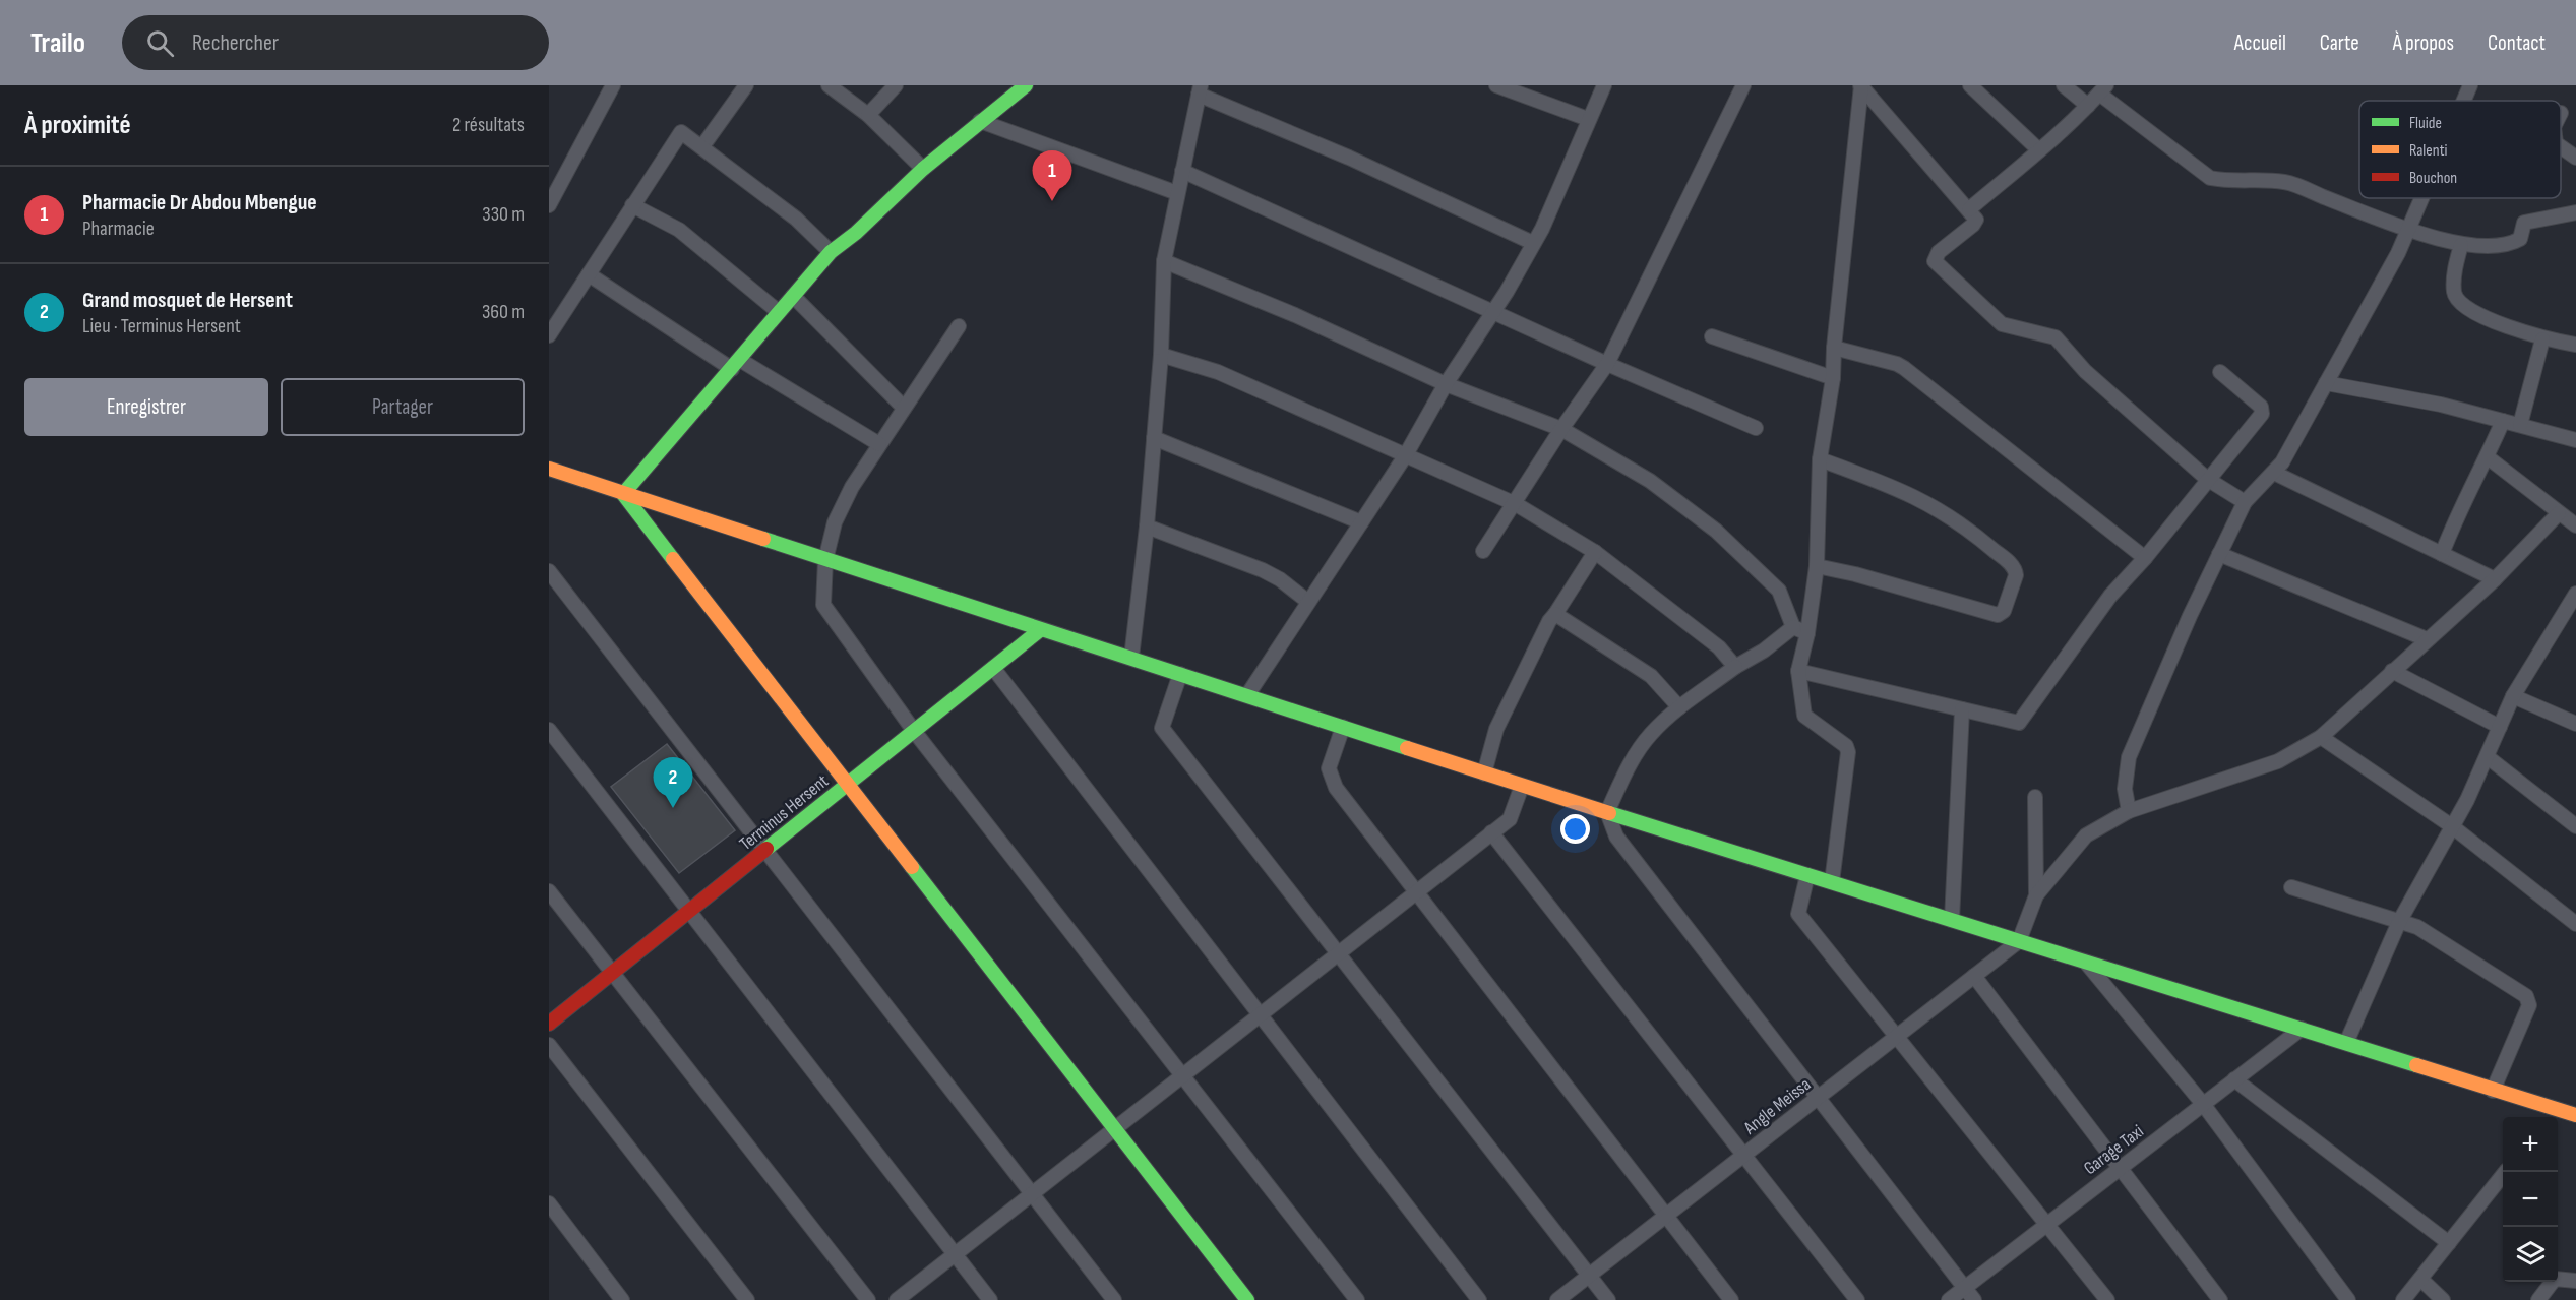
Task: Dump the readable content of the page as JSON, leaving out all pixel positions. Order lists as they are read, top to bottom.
{
  "streets": {
    "street": ["Terminus Hersent", "Angle Meissa", "Garage Taxi"]
  },
  "legend": ["Fluide", "Ralenti", "Bouchon"],
  "page": {
    "header": "Trailo",
    "search": "Rechercher",
    "nav": [
      "Accueil",
      "Carte",
      "À propos",
      "Contact"
    ],
    "heading": ["À proximité", "2 résultats"],
    "pins": ["1", "2"],
    "list": [
      {
        "mark": "1",
        "name": "Pharmacie Dr Abdou Mbengue",
        "note": "Pharmacie",
        "value": "330 m"
      },
      {
        "mark": "2",
        "name": "Grand mosquet de Hersent",
        "note": "Lieu · Terminus Hersent",
        "value": "360 m"
      }
    ],
    "buttons": ["Enregistrer", "Partager"],
    "map_buttons": ["+", "−"]
  }
}
